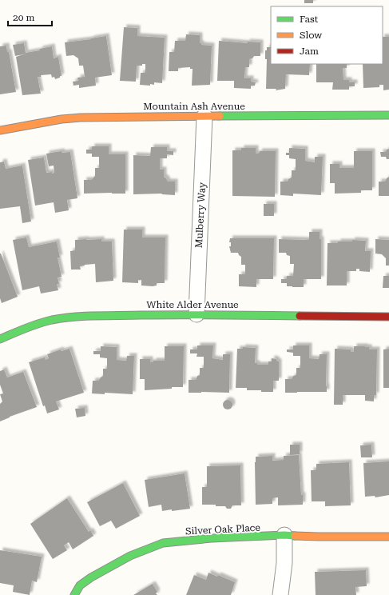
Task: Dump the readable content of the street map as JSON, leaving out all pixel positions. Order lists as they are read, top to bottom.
{
  "streets": {
    "street": [
      "Mountain Ash Avenue",
      "Mulberry Way",
      "White Alder Avenue",
      "Silver Oak Place"
    ]
  },
  "crossings": [
    ["Mountain Ash Avenue", "Mulberry Way"],
    ["Mulberry Way", "White Alder Avenue"]
  ],
  "legend": ["Fast", "Slow", "Jam"],
  "scale_bar": "20 m"
}
